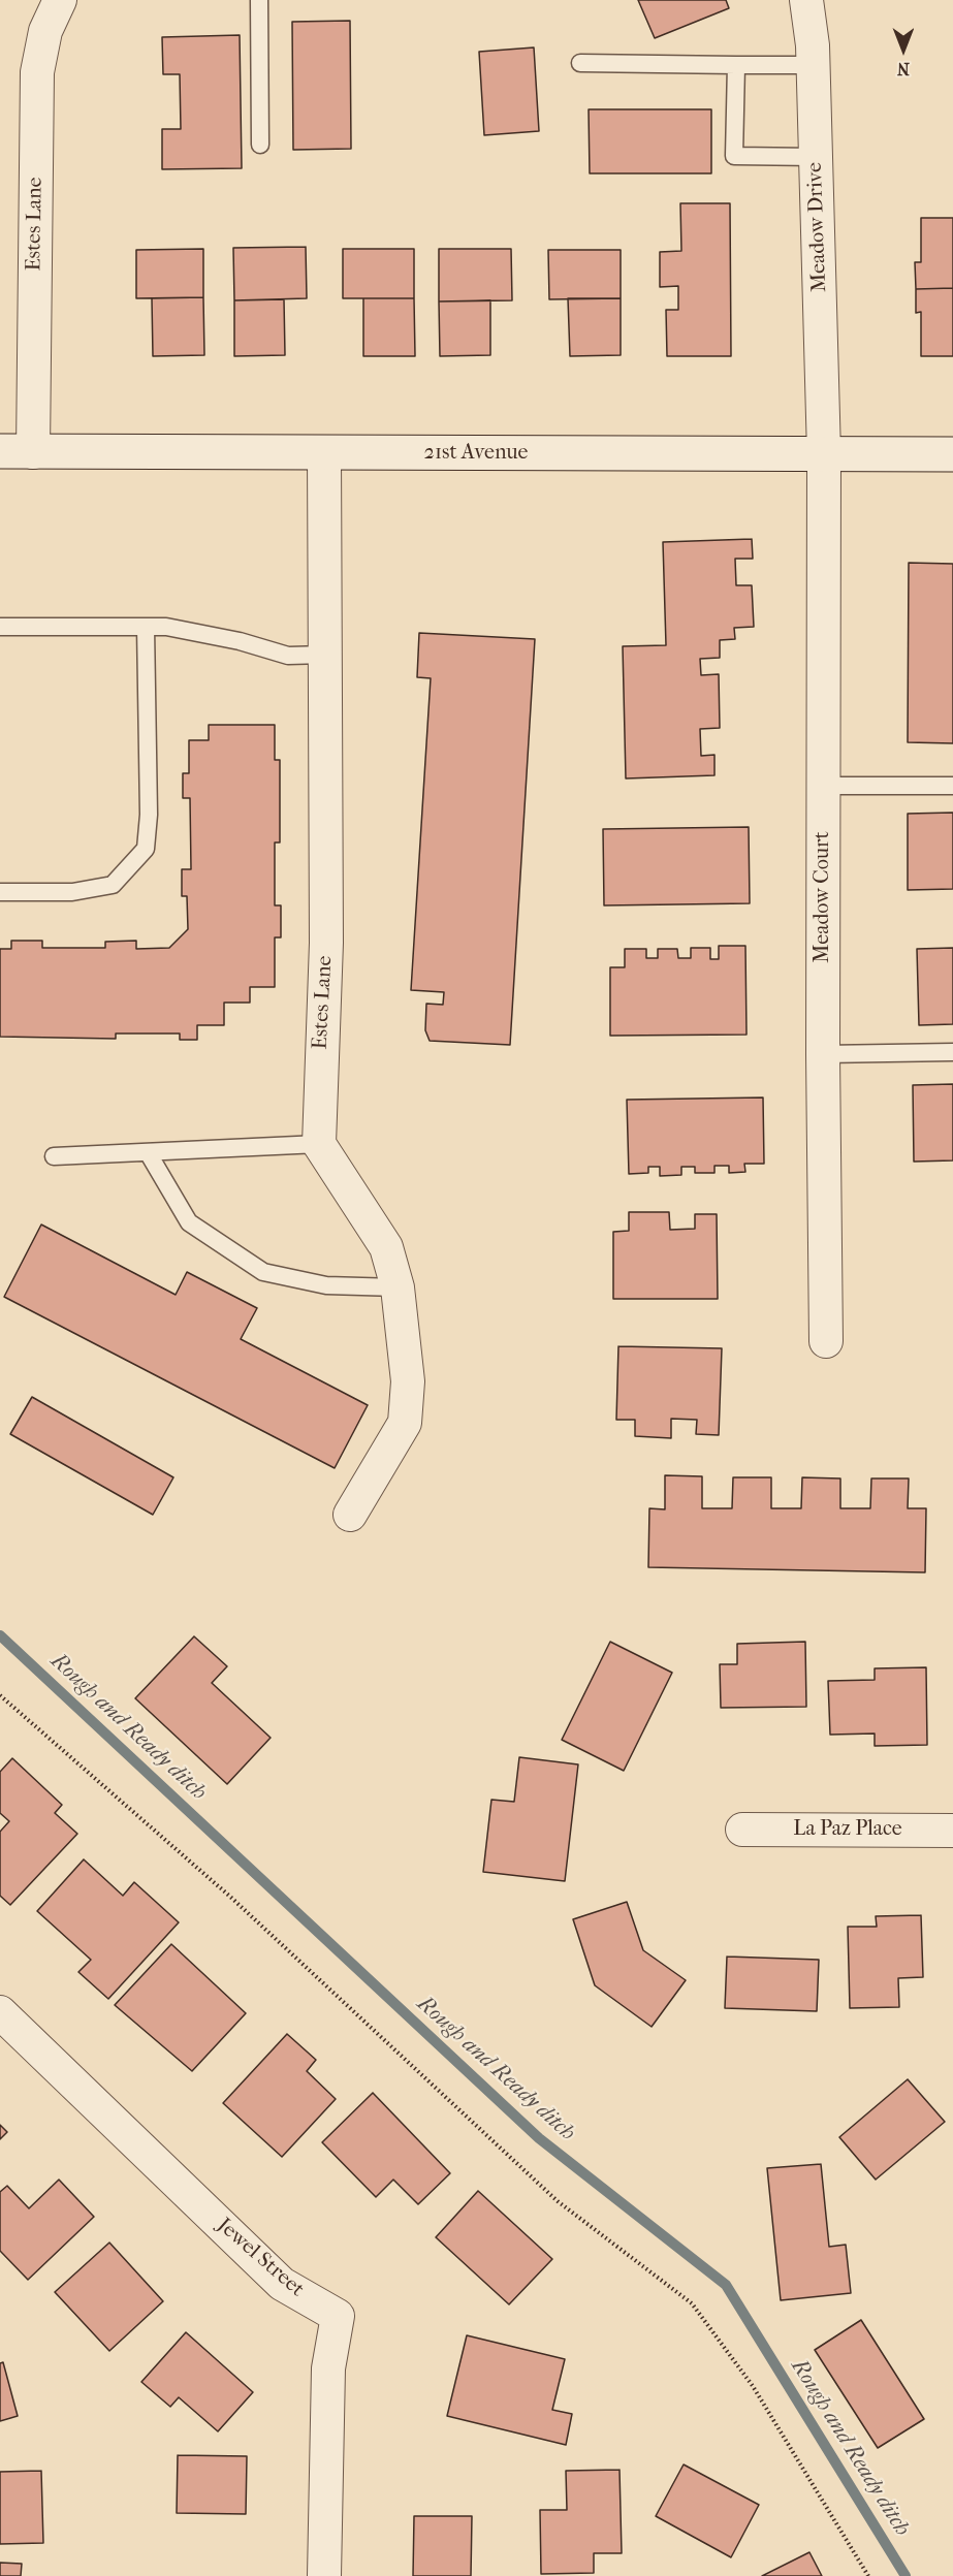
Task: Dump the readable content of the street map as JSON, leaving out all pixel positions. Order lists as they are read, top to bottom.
{
  "streets": {
    "street": [
      "Estes Lane",
      "Meadow Drive",
      "21st Avenue",
      "Meadow Court",
      "La Paz Place",
      "Jewel Street"
    ]
  },
  "crossings": [
    ["Estes Lane", "21st Avenue"],
    ["Meadow Drive", "21st Avenue"],
    ["Meadow Drive", "Meadow Court"],
    ["21st Avenue", "Meadow Court"]
  ],
  "water": ["Rough and Ready ditch"],
  "north": "bottom"
}
